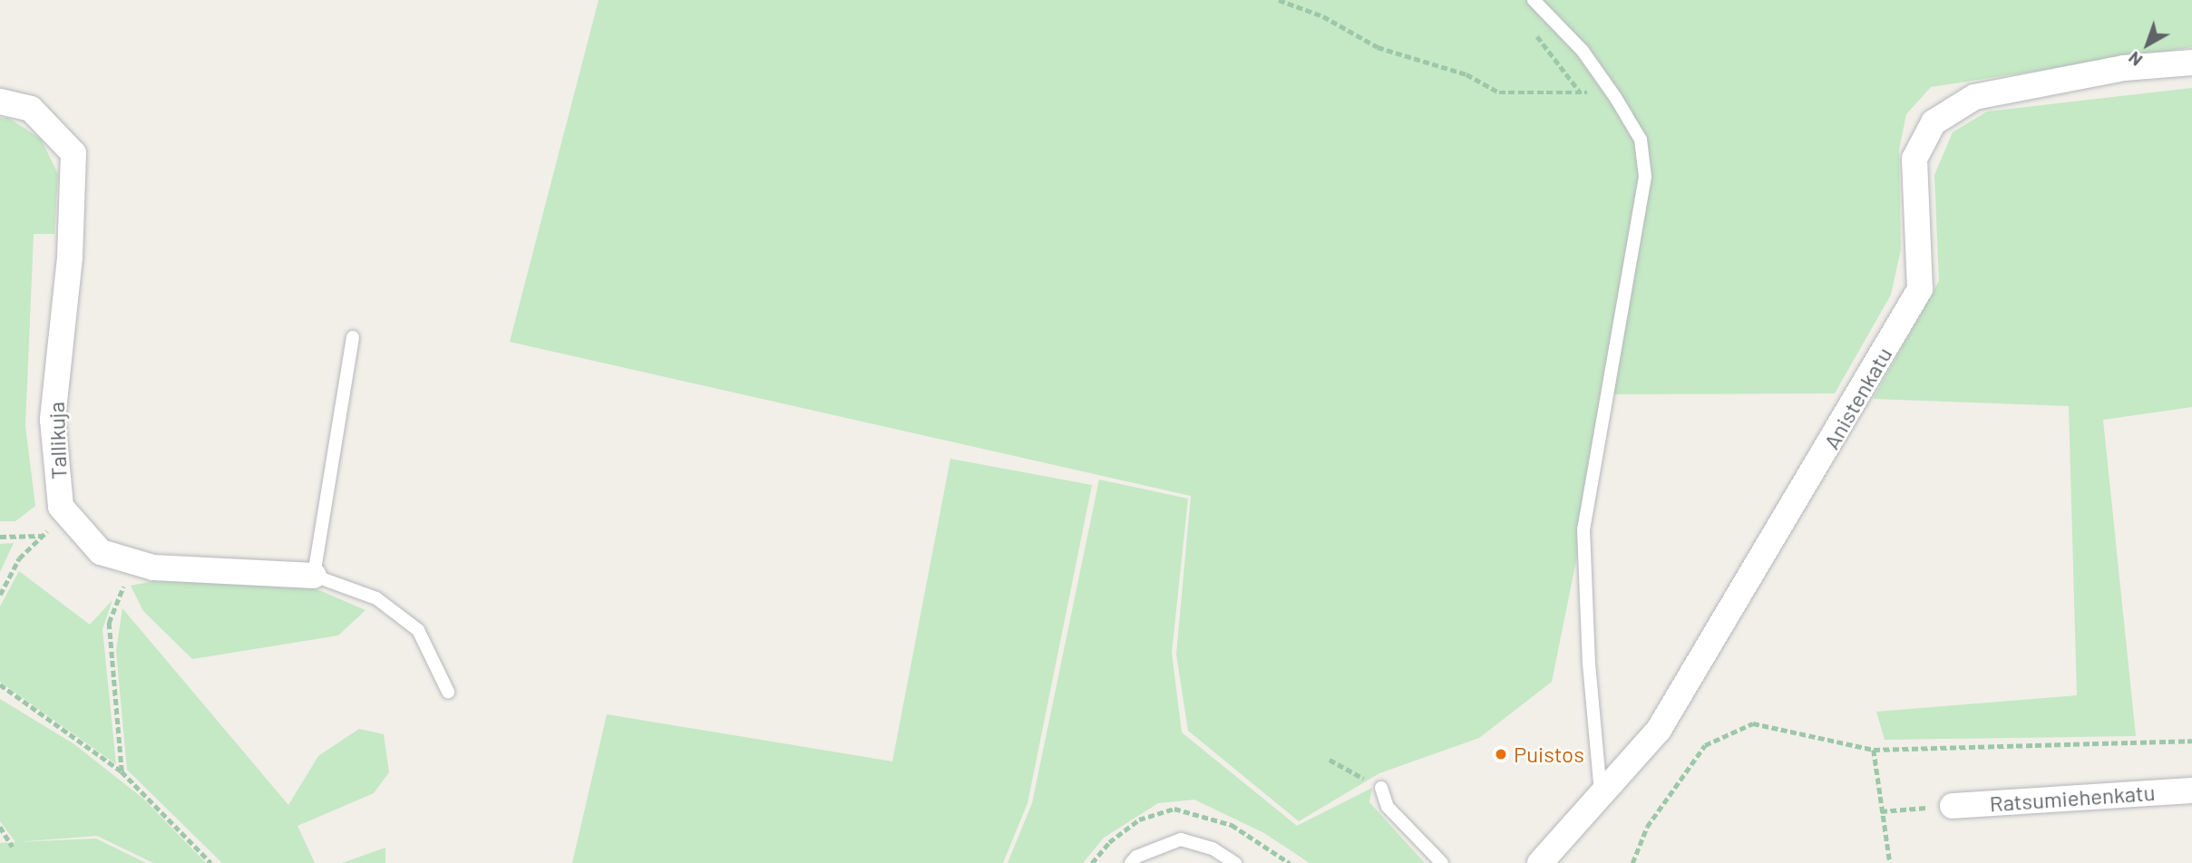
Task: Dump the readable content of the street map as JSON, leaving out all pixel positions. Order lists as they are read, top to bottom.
{
  "streets": {
    "street": ["Anistenkatu", "Tallikuja", "Ratsumiehenkatu"]
  },
  "places": ["Puistos"],
  "north": "bottom left"
}
